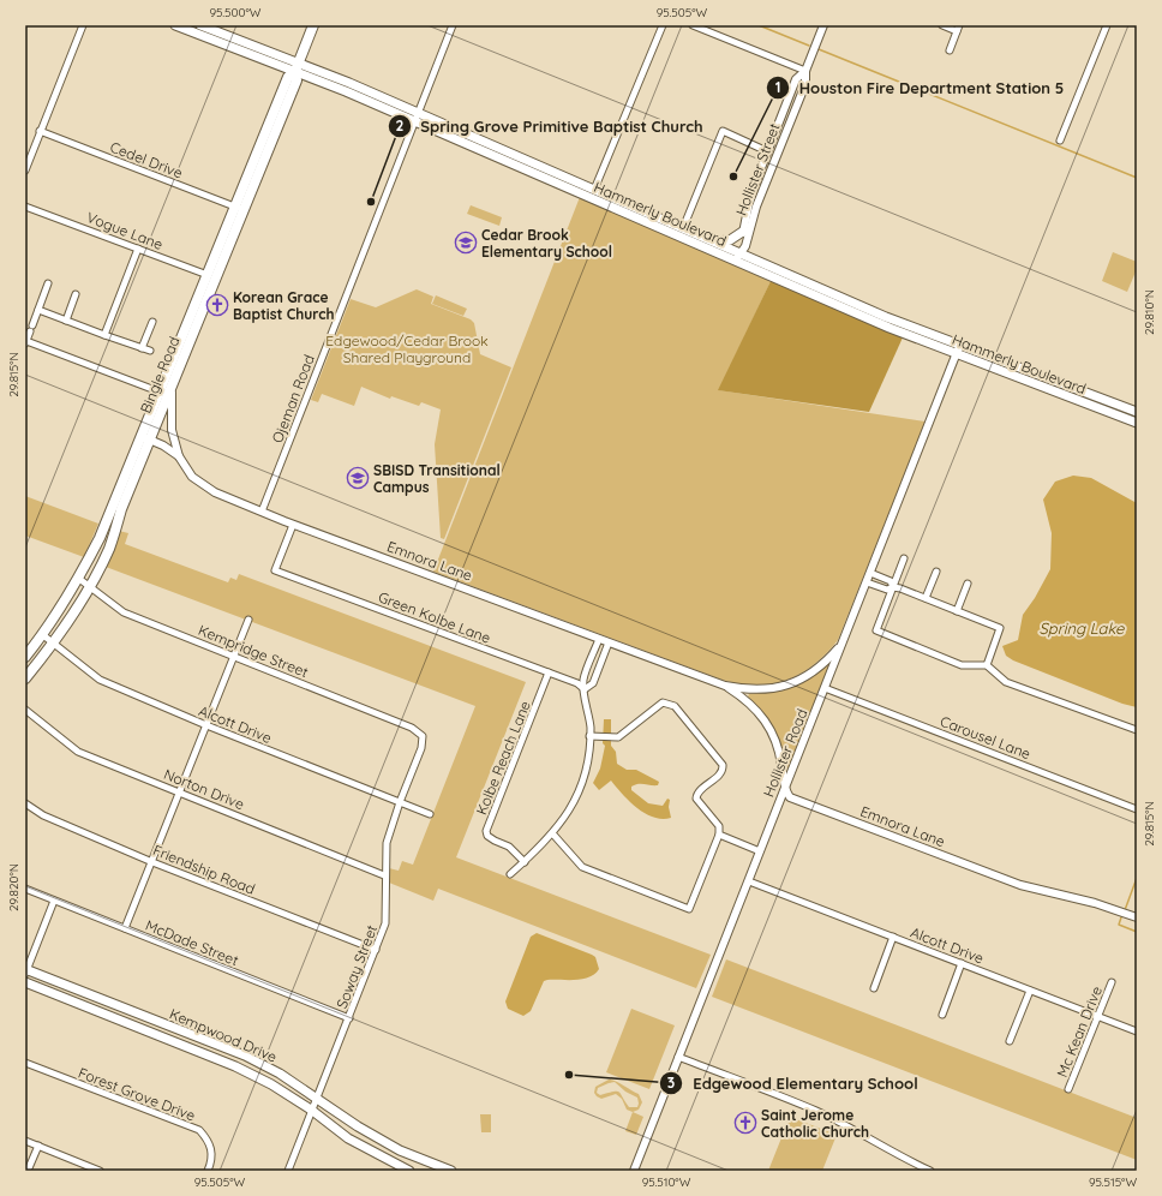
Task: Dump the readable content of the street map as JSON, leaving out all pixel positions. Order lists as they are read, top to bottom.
{
  "streets": {
    "main road": ["Hammerly Boulevard", "Bingle Road", "Kempwood Drive"],
    "street": [
      "Cedel Drive",
      "Hollister Street",
      "Vogue Lane",
      "Ojeman Road",
      "Emnora Lane",
      "Green Kolbe Lane",
      "Kempridge Street",
      "Alcott Drive",
      "Carousel Lane",
      "Hollister Road",
      "Kolbe Reach Lane",
      "Norton Drive",
      "Friendship Road",
      "McDade Street",
      "Soway Street",
      "Mc Kean Drive",
      "Forest Grove Drive"
    ]
  },
  "crossings": [
    ["Cedel Drive", "Bingle Road"],
    ["Hollister Street", "Hammerly Boulevard"],
    ["Hammerly Boulevard", "Bingle Road"],
    ["Hammerly Boulevard", "Ojeman Road"],
    ["Hammerly Boulevard", "Hollister Road"],
    ["Vogue Lane", "Bingle Road"],
    ["Bingle Road", "Emnora Lane"],
    ["Bingle Road", "Kempridge Street"],
    ["Bingle Road", "Alcott Drive"],
    ["Ojeman Road", "Emnora Lane"],
    ["Emnora Lane", "Green Kolbe Lane"],
    ["Emnora Lane", "Hollister Road"],
    ["Green Kolbe Lane", "Kolbe Reach Lane"],
    ["Kempridge Street", "Soway Street"],
    ["Alcott Drive", "Hollister Road"],
    ["Alcott Drive", "Soway Street"],
    ["Alcott Drive", "Mc Kean Drive"],
    ["Carousel Lane", "Hollister Road"],
    ["Norton Drive", "Soway Street"],
    ["Friendship Road", "Soway Street"],
    ["McDade Street", "Soway Street"],
    ["Soway Street", "Kempwood Drive"]
  ],
  "water": ["Spring Lake"],
  "parks": ["Edgewood/Cedar Brook Shared Playground"],
  "places": {
    "other": ["Houston Fire Department Station 5", "Spring Grove Primitive Baptist Church", "Edgewood Elementary School"],
    "school or university": ["Cedar Brook Elementary School", "SBISD Transitional Campus"],
    "church": ["Korean Grace Baptist Church", "Saint Jerome Catholic Church"]
  },
  "coordinates": [
    "95.500°W",
    "95.505°W",
    "29.810°N",
    "29.815°N",
    "29.820°N",
    "95.510°W",
    "95.515°W"
  ]
}
